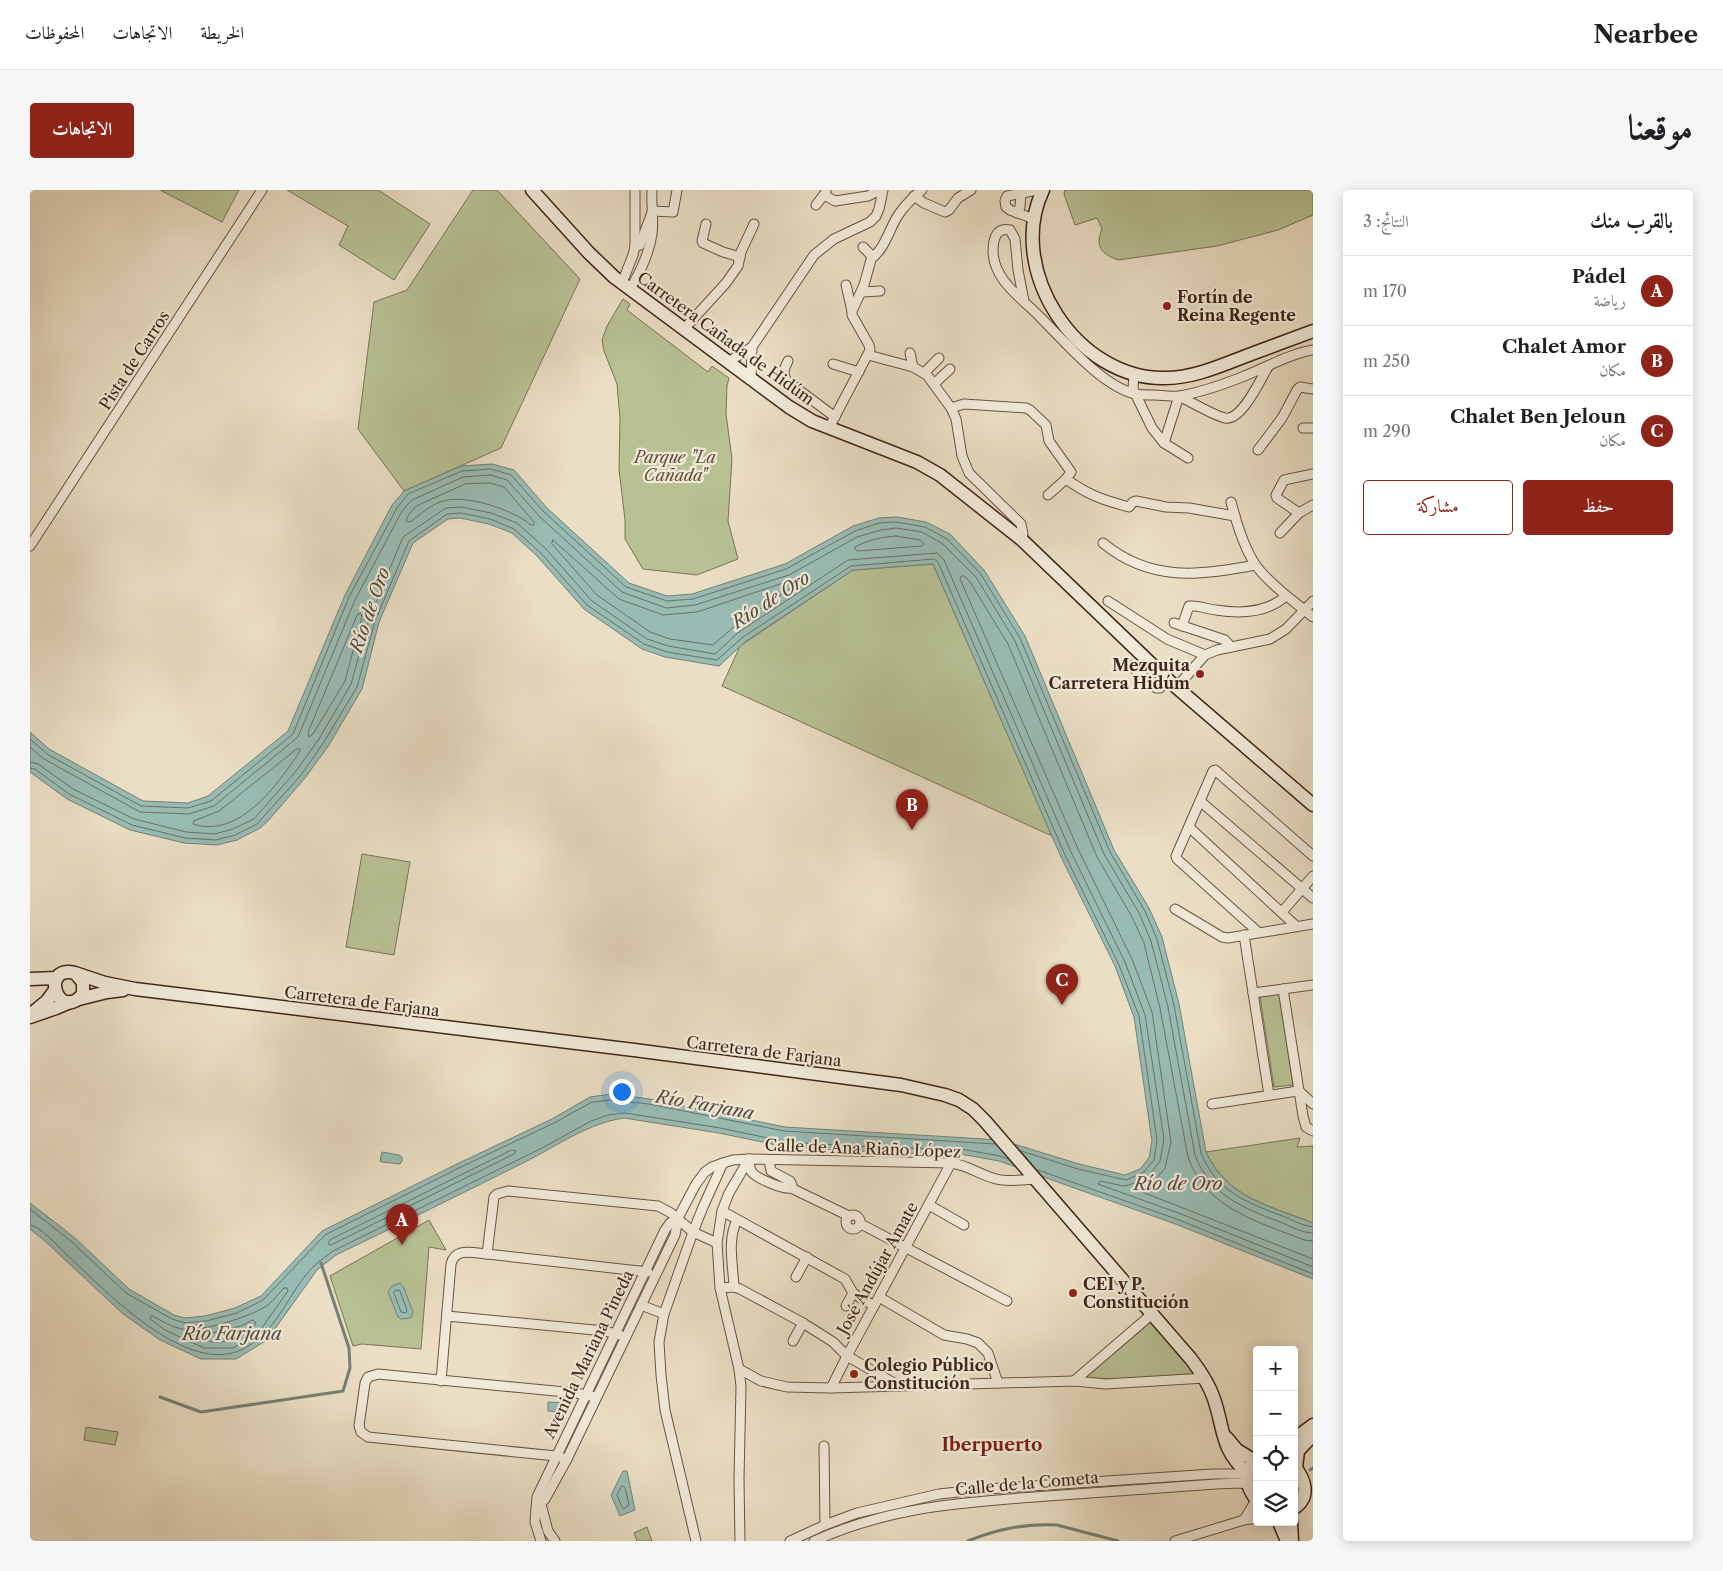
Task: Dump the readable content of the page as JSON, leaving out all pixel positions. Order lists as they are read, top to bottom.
{
  "streets": {
    "main road": ["Carretera Cañada de Hidúm", "Carretera de Farjana"],
    "street": [
      "Pista de Carros",
      "Calle de Ana Riaño López",
      "José Andújar Amate",
      "Avenida Mariana Pineda",
      "Calle de la Cometa"
    ]
  },
  "crossings": [
    ["Carretera de Farjana", "Calle de Ana Riaño López"],
    ["Carretera de Farjana", "Calle de la Cometa"],
    ["Calle de Ana Riaño López", "José Andújar Amate"],
    ["Calle de Ana Riaño López", "Avenida Mariana Pineda"]
  ],
  "districts": ["Iberpuerto"],
  "water": ["Río de Oro", "Río Farjana"],
  "parks": ["Parque \"La Cañada\""],
  "places": [
    "Fortín de Reina Regente",
    "Mezquita Carretera Hidúm",
    "CEI y P. Constitución",
    "Colegio Público Constitución"
  ],
  "page": {
    "header": "Nearbee",
    "nav": ["الخريطة", "الاتجاهات", "المحفوظات"],
    "title": "موقعنا",
    "buttons": [
      "الاتجاهات",
      ["حفظ", "مشاركة"]
    ],
    "heading": ["بالقرب منك", "النتائج: 3"],
    "list": [
      {
        "mark": "A",
        "name": "Pádel",
        "note": "رياضة",
        "value": "170 m"
      },
      {
        "mark": "B",
        "name": "Chalet Amor",
        "note": "مكان",
        "value": "250 m"
      },
      {
        "mark": "C",
        "name": "Chalet Ben Jeloun",
        "note": "مكان",
        "value": "290 m"
      }
    ],
    "pins": ["B", "C", "A"],
    "map_buttons": ["+", "−"]
  }
}
